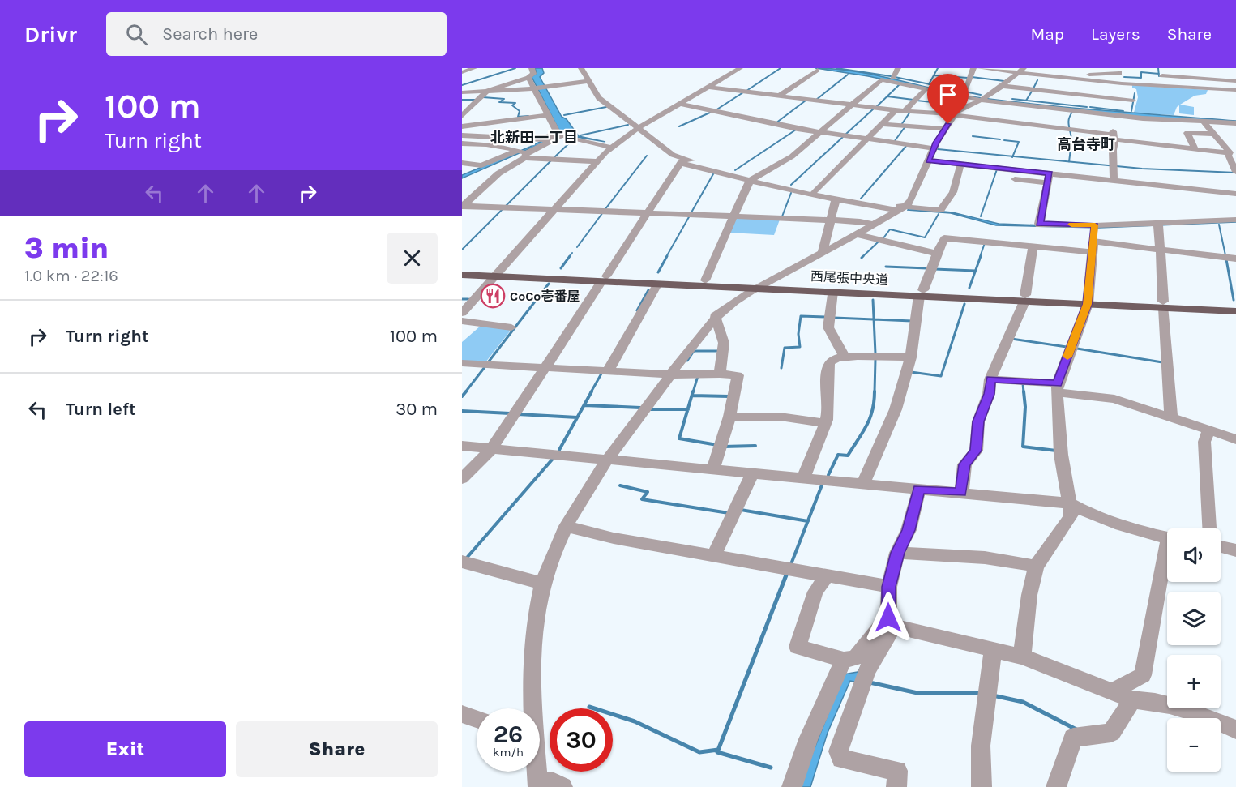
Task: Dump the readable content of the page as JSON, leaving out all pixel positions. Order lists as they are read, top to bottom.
{
  "streets": {
    "main road": ["西尾張中央道"]
  },
  "districts": ["北新田一丁目", "高台寺町"],
  "places": {
    "restaurant": ["CoCo壱番屋"]
  },
  "page": {
    "header": "Drivr",
    "search": "Search here",
    "nav": ["Map", "Layers", "Share"],
    "turn": ["100 m", "Turn right"],
    "heading": ["3 min", "1.0 km · 22:16"],
    "list": [
      {
        "name": "Turn right",
        "value": "100 m"
      },
      {
        "name": "Turn left",
        "value": "30 m"
      }
    ],
    "map_buttons": ["+", "−"],
    "speed": "26 km/h",
    "limit": "30",
    "buttons": ["Exit", "Share"]
  }
}
